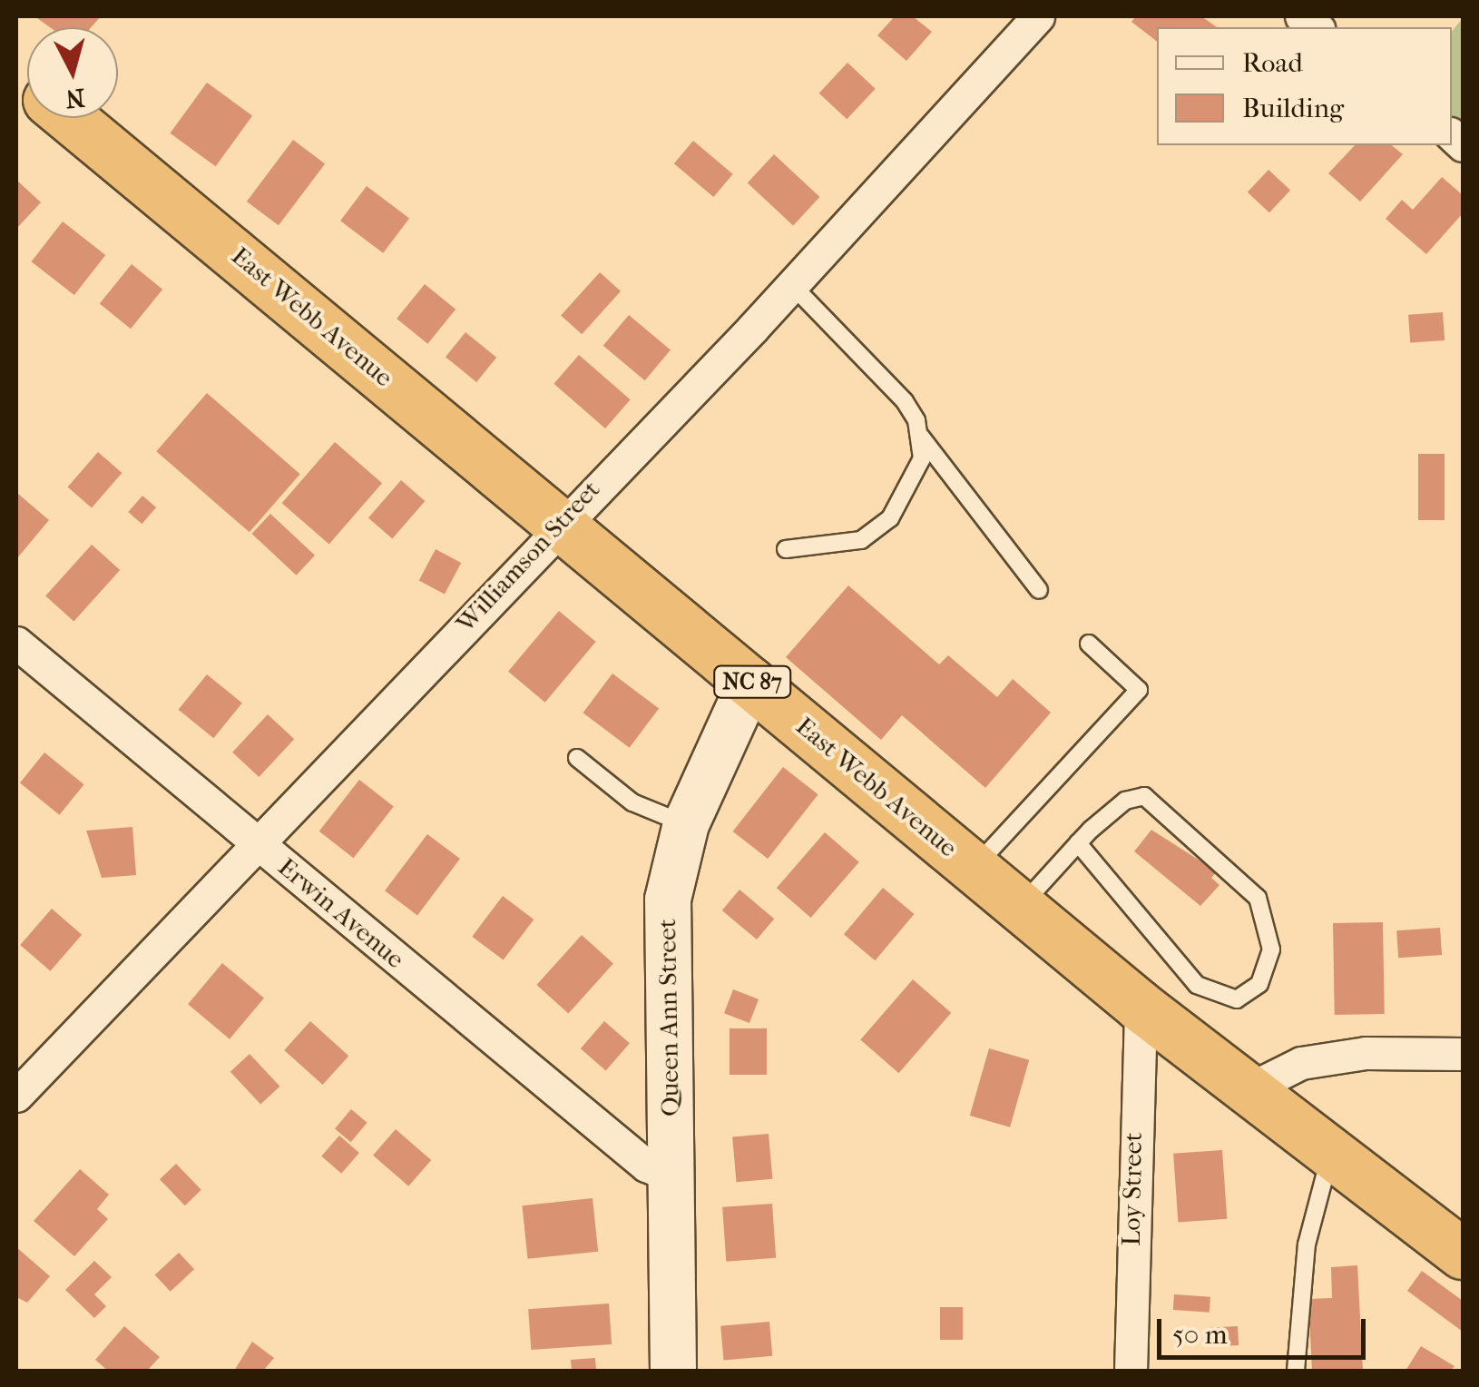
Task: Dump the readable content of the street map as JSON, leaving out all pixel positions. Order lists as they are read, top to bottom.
{
  "streets": {
    "highway": ["East Webb Avenue", "NC 87"],
    "street": [
      "Williamson Street",
      "Erwin Avenue",
      "Queen Ann Street",
      "Loy Street"
    ]
  },
  "crossings": [
    ["East Webb Avenue", "Williamson Street"],
    ["East Webb Avenue", "Queen Ann Street"],
    ["East Webb Avenue", "Loy Street"],
    ["Williamson Street", "Erwin Avenue"],
    ["Erwin Avenue", "Queen Ann Street"]
  ],
  "legend": ["Road", "Building"],
  "scale_bar": "50 m",
  "north": "bottom"
}
